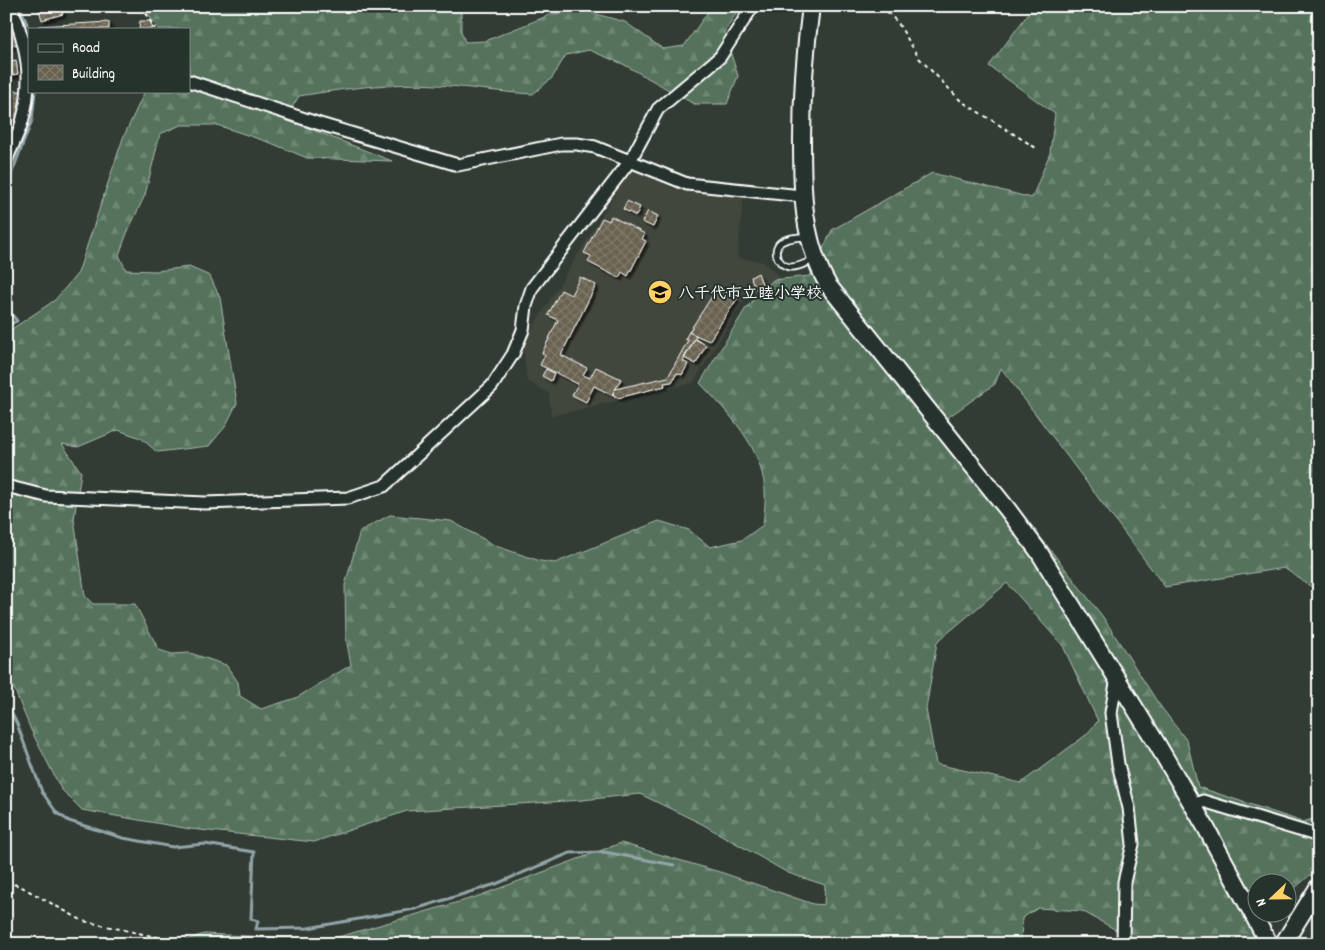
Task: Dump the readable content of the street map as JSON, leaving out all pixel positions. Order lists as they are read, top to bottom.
{
  "places": {
    "school or university": ["八千代市立睦小学校"]
  },
  "legend": ["Road", "Building"],
  "north": "left"
}
